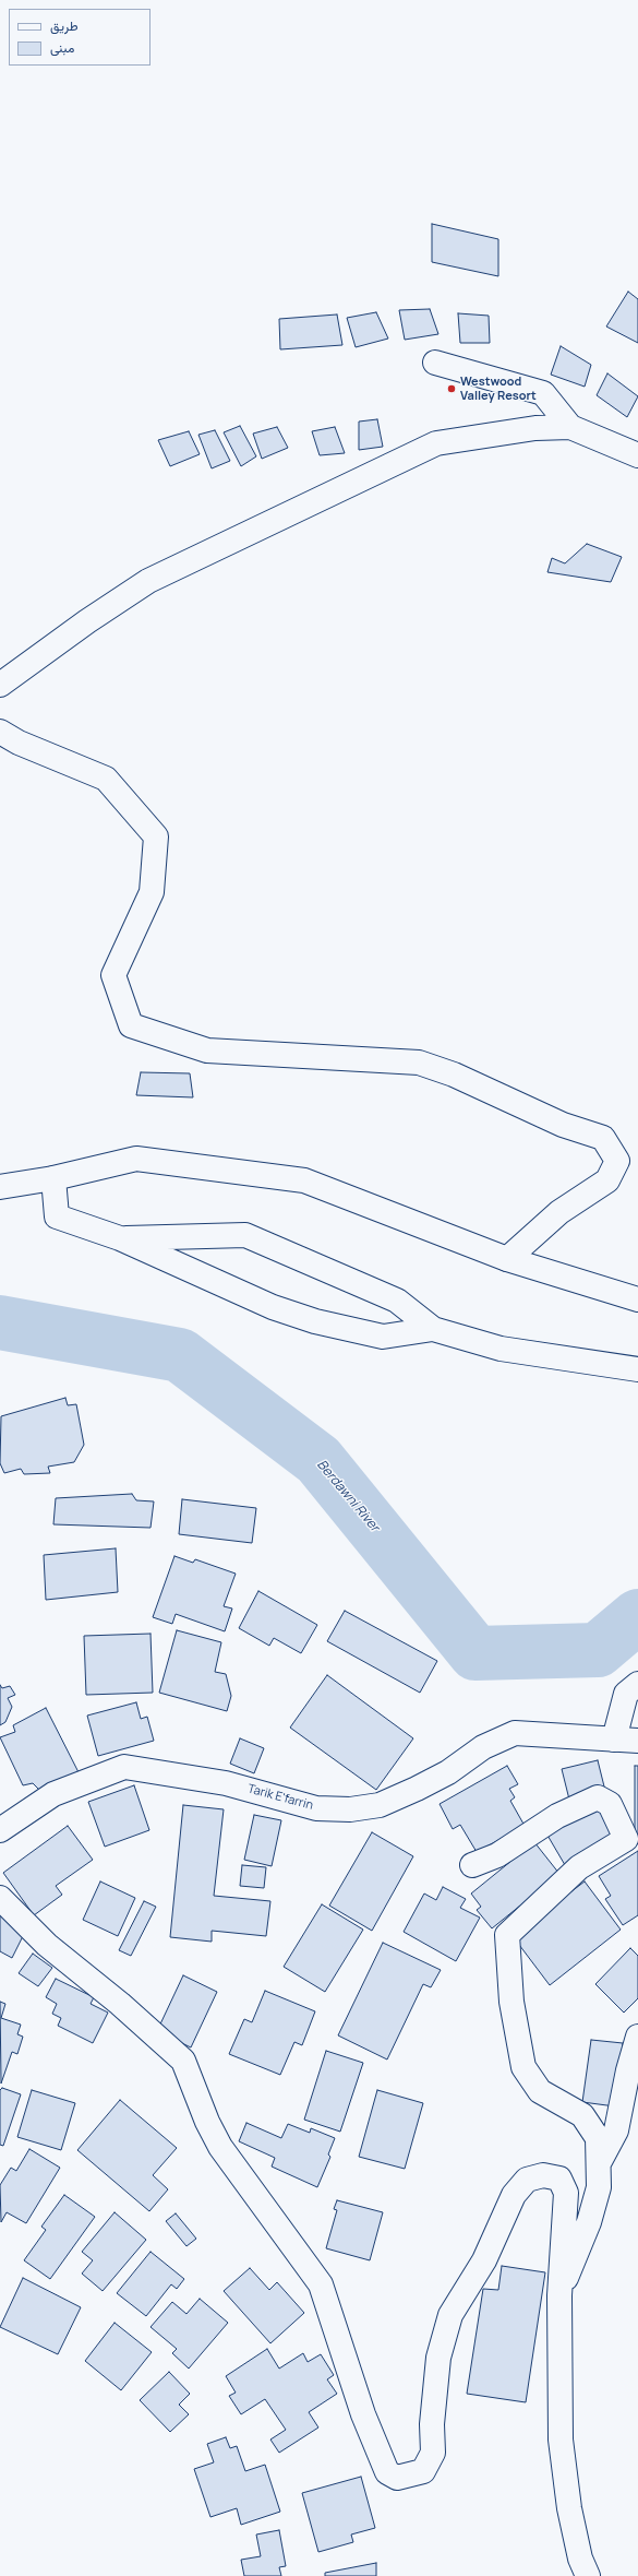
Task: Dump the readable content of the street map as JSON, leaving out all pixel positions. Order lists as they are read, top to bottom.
{
  "streets": {
    "street": ["Tarik E'farrin"]
  },
  "water": ["Berdawni River"],
  "places": ["Westwood Valley Resort"],
  "legend": ["طريق", "مبنى"]
}
